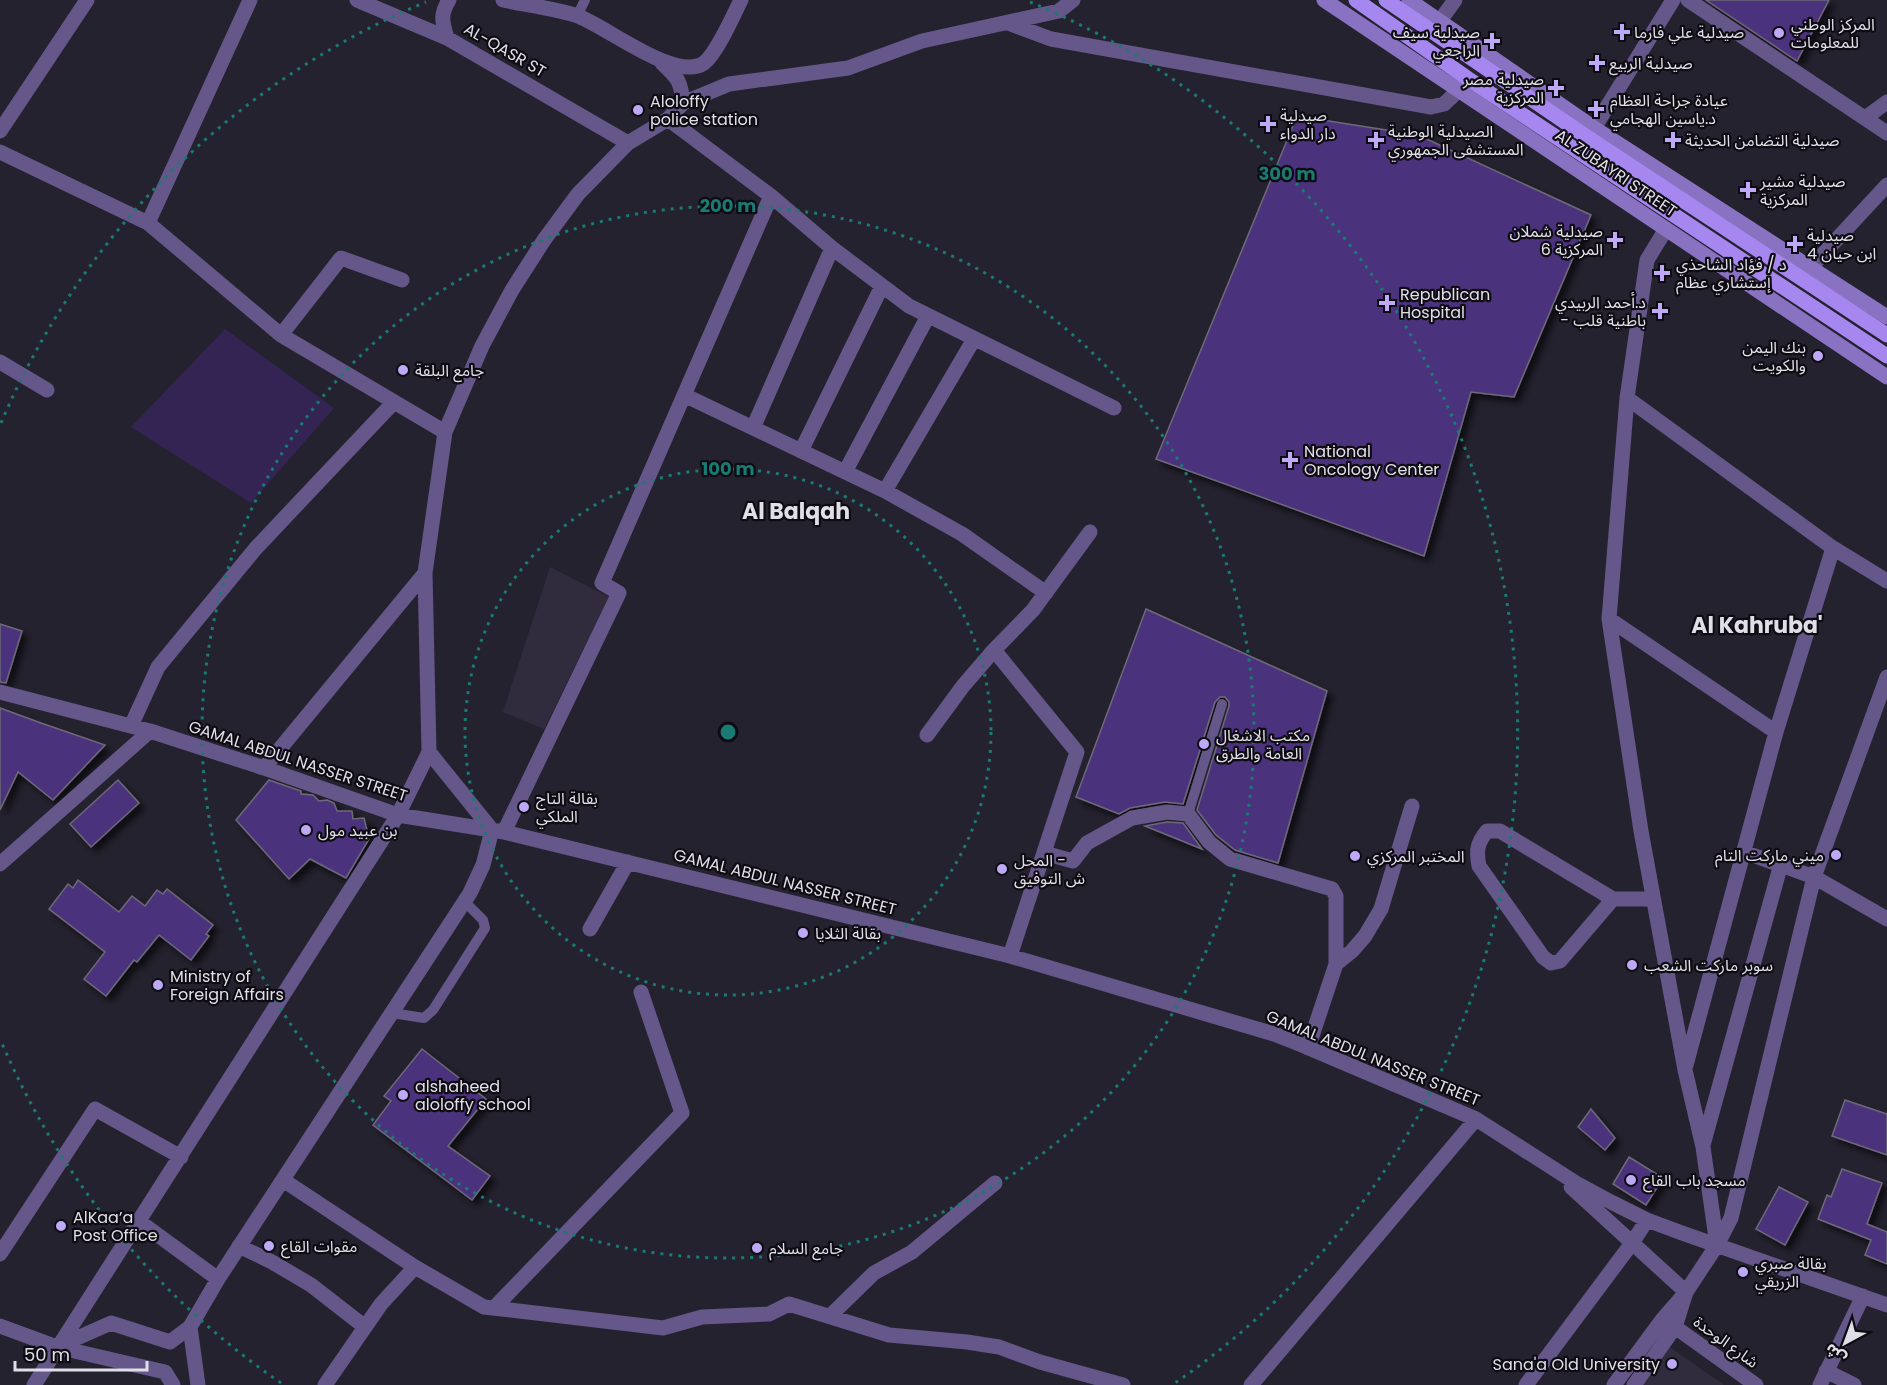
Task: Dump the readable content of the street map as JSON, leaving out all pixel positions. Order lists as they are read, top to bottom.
{
  "streets": {
    "main road": ["AL ZUBAYRI STREET"],
    "street": ["AL-QASR ST", "GAMAL ABDUL NASSER STREET", "شارع الوحدة"]
  },
  "districts": ["Al Balqah", "Al Kahruba'"],
  "places": {
    "health": [
      "صيدلية علي فارما",
      "صيدلية سيف الراجعي",
      "صيدلية الربيع",
      "صيدلية مصر المركزية",
      "عيادة جراحة العظام د.ياسين الهجامي",
      "صيدلية دار الدواء",
      "الصيدلية الوطنية المستشفى الجمهوري",
      "صيدلية التضامن الحديثة",
      "صيدلية مشير المركزية",
      "صيدلية شملان المركزية 6",
      "صيدلية ابن حيان 4",
      "د / فؤاد الشاحذي إستشاري عظام",
      "Republican Hospital",
      "د.أحمد الربيدي - باطنية قلب",
      "National Oncology Center"
    ],
    "other": [
      "المركز الوطني للمعلومات",
      "Aloloffy police station",
      "بنك اليمن والكويت",
      "جامع البلقة",
      "مكتب الاشغال العامة والطرق",
      "بقالة التاج الملكي",
      "بن عبيد مول",
      "ميني ماركت التام",
      "المختبر المركزي",
      "المحل - ش التوفيق",
      "بقالة الثلايا",
      "سوبر ماركت الشعب",
      "Ministry of Foreign Affairs",
      "alshaheed aloloffy school",
      "مسجد باب القاع",
      "AlKaa’a Post Office",
      "مقوات القاع",
      "جامع السلام",
      "بقالة صبري الزريقي",
      "Sana'a Old University"
    ]
  },
  "scale_bar": "50 m",
  "north": "bottom left",
  "rings": ["300 m", "200 m", "100 m"]
}
